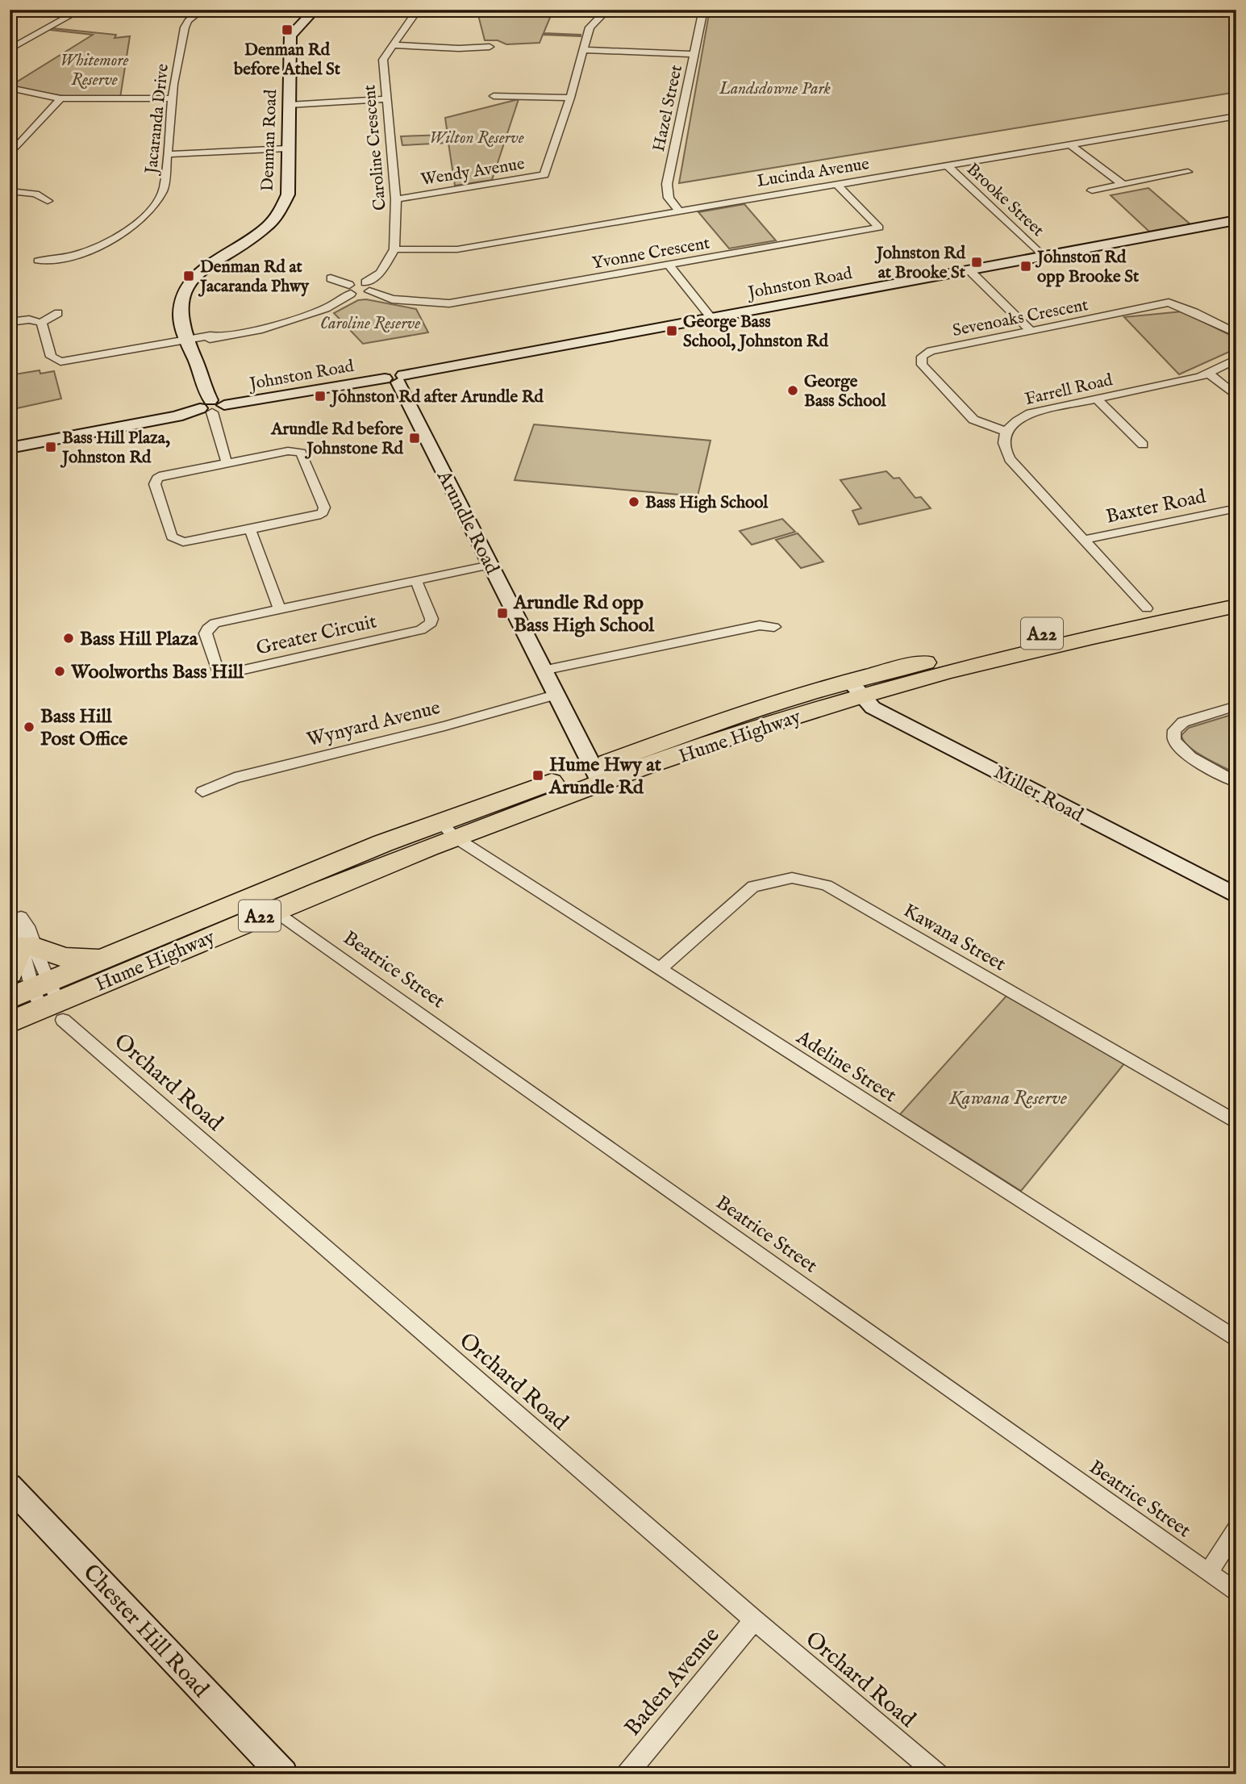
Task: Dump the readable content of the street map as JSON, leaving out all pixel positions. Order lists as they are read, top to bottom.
{
  "streets": {
    "highway": ["A22", "Hume Highway"],
    "street": [
      "Hazel Street",
      "Jacaranda Drive",
      "Denman Road",
      "Caroline Crescent",
      "Wendy Avenue",
      "Lucinda Avenue",
      "Brooke Street",
      "Yvonne Crescent",
      "Johnston Road",
      "Sevenoaks Crescent",
      "Farrell Road",
      "Baxter Road",
      "Arundle Road",
      "Greater Circuit",
      "Wynyard Avenue",
      "Miller Road",
      "Kawana Street",
      "Beatrice Street",
      "Adeline Street",
      "Orchard Road",
      "Chester Hill Road",
      "Baden Avenue"
    ]
  },
  "crossings": [
    ["Hazel Street", "Lucinda Avenue"],
    ["Denman Road", "Johnston Road"],
    ["Caroline Crescent", "Wendy Avenue"],
    ["Caroline Crescent", "Lucinda Avenue"],
    ["Lucinda Avenue", "Brooke Street"],
    ["Lucinda Avenue", "Yvonne Crescent"],
    ["Brooke Street", "Johnston Road"],
    ["Johnston Road", "Arundle Road"],
    ["Sevenoaks Crescent", "Farrell Road"],
    ["Arundle Road", "Greater Circuit"],
    ["Arundle Road", "Wynyard Avenue"],
    ["Arundle Road", "Hume Highway"],
    ["Hume Highway", "Miller Road"],
    ["Hume Highway", "Beatrice Street"],
    ["Hume Highway", "Adeline Street"],
    ["Hume Highway", "Orchard Road"],
    ["Kawana Street", "Adeline Street"],
    ["Orchard Road", "Baden Avenue"]
  ],
  "parks": [
    "Whitemore Reserve",
    "Landsdowne Park",
    "Wilton Reserve",
    "Caroline Reserve",
    "Kawana Reserve"
  ],
  "places": {
    "transit": [
      "Denman Rd before Athel St",
      "Johnston Rd at Brooke St",
      "Johnston Rd opp Brooke St",
      "Denman Rd at Jacaranda Phwy",
      "George Bass School, Johnston Rd",
      "Johnston Rd after Arundle Rd",
      "Arundle Rd before Johnstone Rd",
      "Bass Hill Plaza, Johnston Rd",
      "Arundle Rd opp Bass High School",
      "Hume Hwy at Arundle Rd"
    ],
    "other": [
      "George Bass School",
      "Bass High School",
      "Bass Hill Plaza",
      "Woolworths Bass Hill",
      "Bass Hill Post Office"
    ]
  }
}
